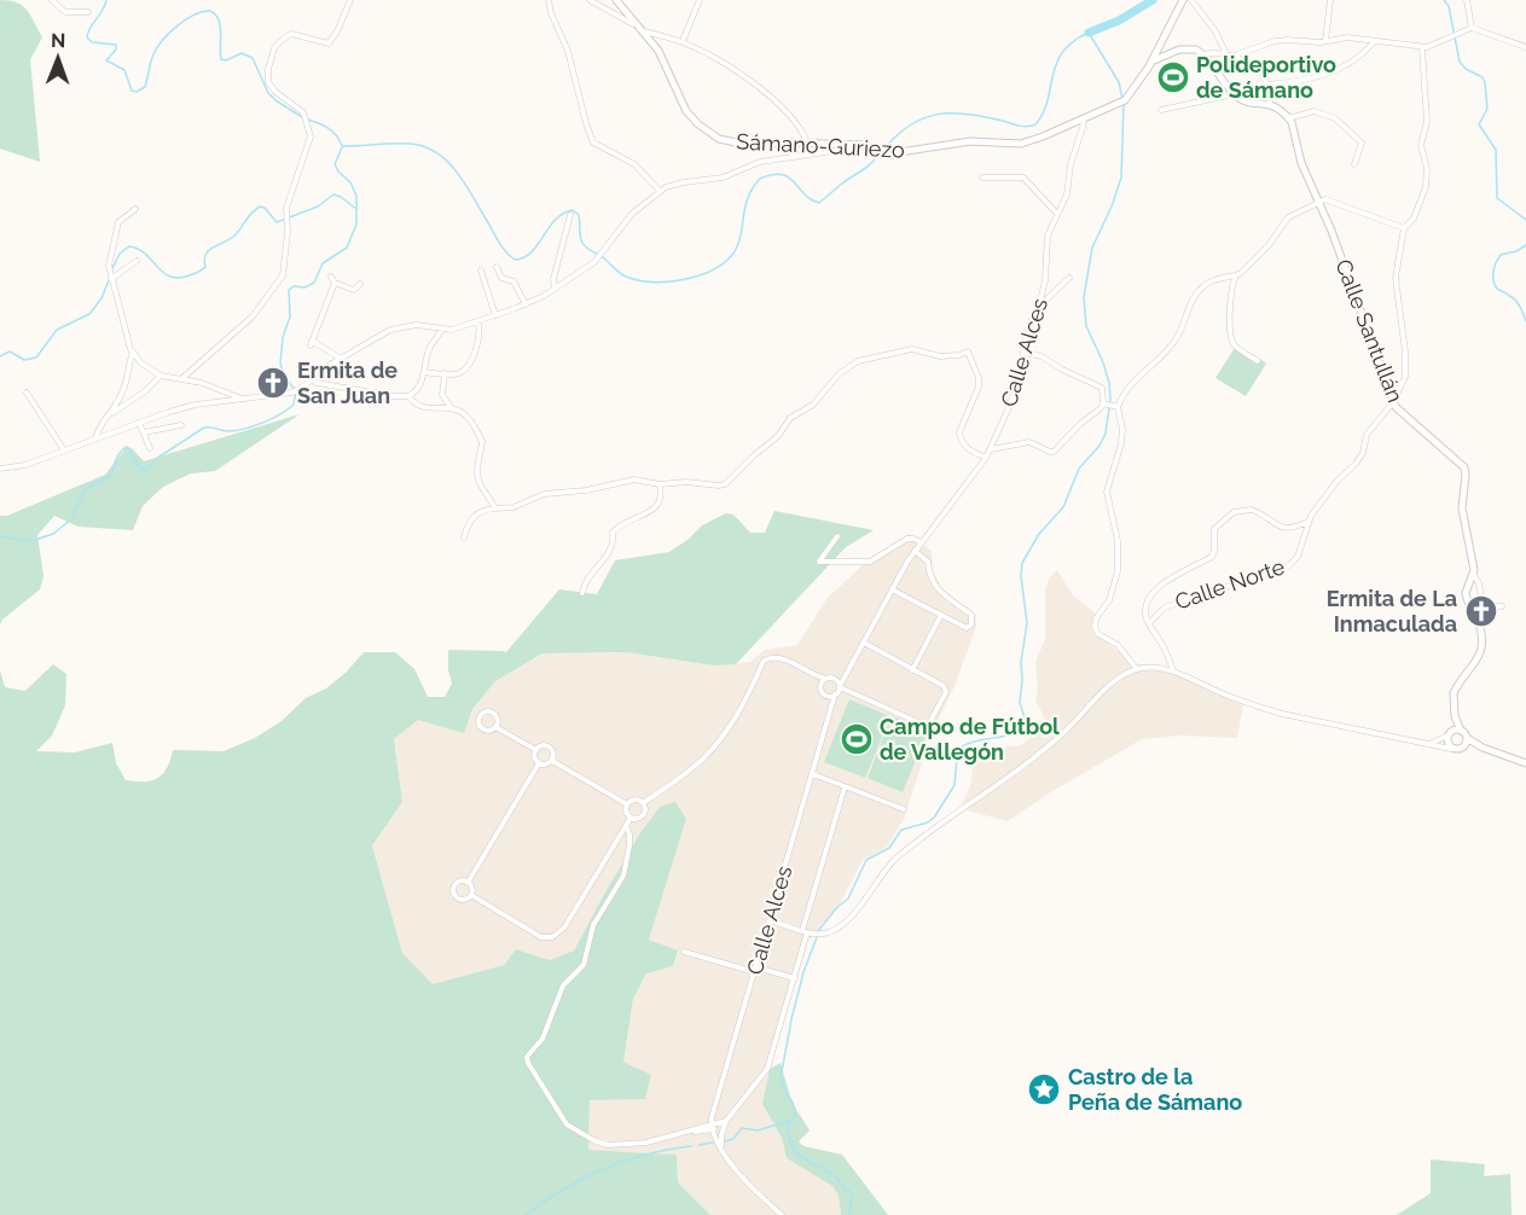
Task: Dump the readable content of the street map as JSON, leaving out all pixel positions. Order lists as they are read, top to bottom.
{
  "streets": {
    "street": [
      "Sámano-Guriezo",
      "Calle Santullán",
      "Calle Alces",
      "Calle Norte"
    ]
  },
  "crossings": [
    ["Sámano-Guriezo", "Calle Alces"],
    ["Calle Santullán", "Calle Norte"]
  ],
  "places": {
    "sports": ["Polideportivo de Sámano", "Campo de Fútbol de Vallegón"],
    "church": ["Ermita de San Juan", "Ermita de La Inmaculada"],
    "place": ["Castro de la Peña de Sámano"]
  },
  "north": "top"
}
